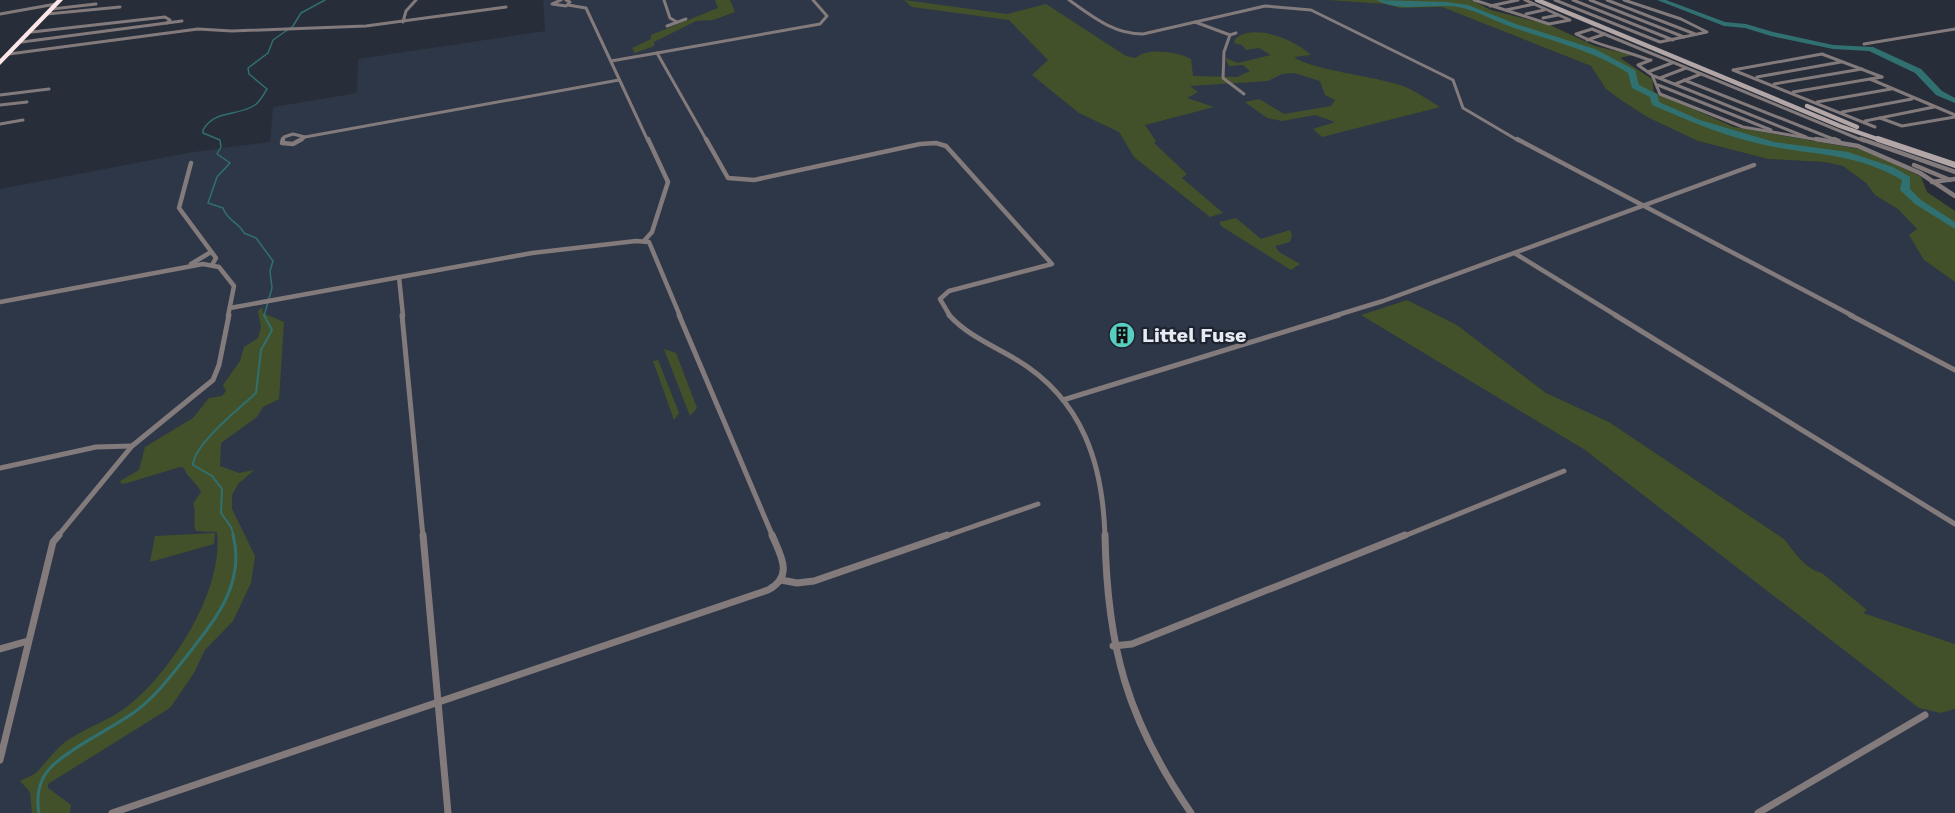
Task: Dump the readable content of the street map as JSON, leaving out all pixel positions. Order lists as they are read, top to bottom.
{
  "places": {
    "building": ["Littel Fuse"]
  }
}
